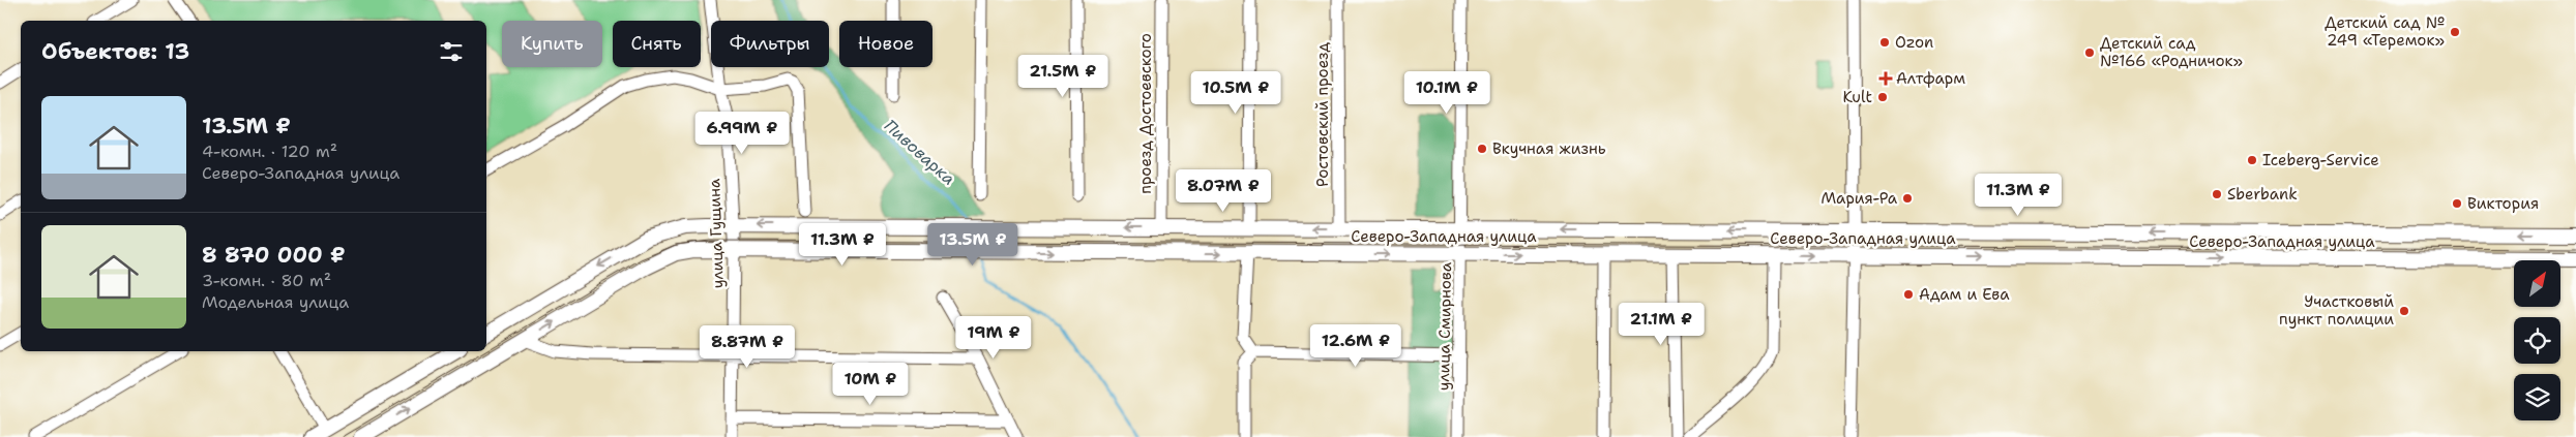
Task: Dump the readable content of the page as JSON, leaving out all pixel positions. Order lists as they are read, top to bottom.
{
  "streets": {
    "main road": ["Северо-Западная улица"],
    "street": [
      "проезд Достоевского",
      "Ростовский проезд",
      "улица Гущина",
      "улица Смирнова"
    ]
  },
  "crossings": [
    ["проезд Достоевского", "Северо-Западная улица"],
    ["Ростовский проезд", "Северо-Западная улица"],
    ["улица Гущина", "Северо-Западная улица"],
    ["Северо-Западная улица", "улица Смирнова"]
  ],
  "water": ["Пивоварка"],
  "places": {
    "other": [
      "Детский сад № 249 «Теремок»",
      "Ozon",
      "Детский сад №166 «Родничок»",
      "Kult",
      "Вкучная жизнь",
      "Iceberg-Service",
      "Sberbank",
      "Мария-Ра",
      "Виктория",
      "Адам и Ева",
      "Участковый пункт полиции"
    ],
    "health": ["Алтфарм"]
  },
  "north": "top right",
  "page": {
    "chip": [
      "Купить",
      "Снять",
      "Фильтры",
      "Новое"
    ],
    "heading": "Объектов: 13",
    "price": [
      "21.5M ₽",
      "10.5M ₽",
      "10.1M ₽",
      "6.99M ₽",
      "8.07M ₽",
      "11.3M ₽",
      "11.3M ₽",
      "13.5M ₽",
      "21.1M ₽",
      "19M ₽",
      "12.6M ₽",
      "8.87M ₽",
      "10M ₽"
    ],
    "list": [
      {
        "name": "13.5M ₽",
        "note": "4-комн. · 120 m² · Северо-Западная улица"
      },
      {
        "name": "8 870 000 ₽",
        "note": "3-комн. · 80 m² · Модельная улица"
      }
    ]
  }
}
